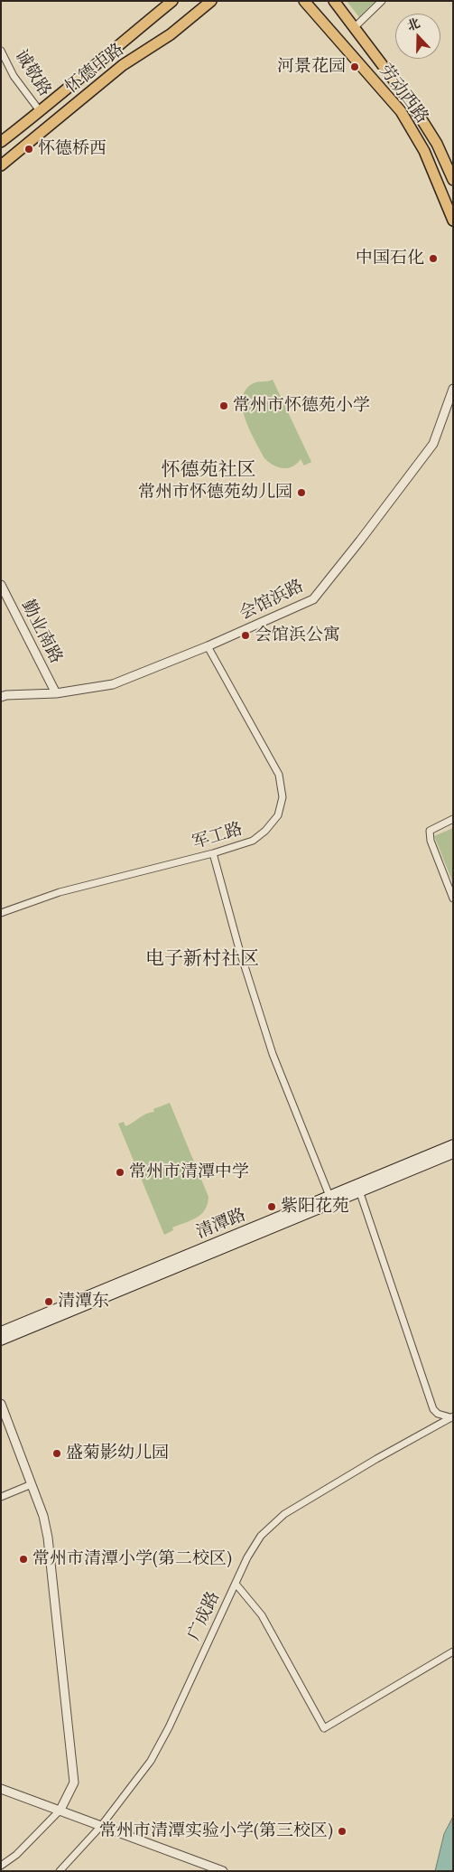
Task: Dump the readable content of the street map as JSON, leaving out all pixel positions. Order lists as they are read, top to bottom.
{
  "streets": {
    "main road": ["怀德中路", "劳动西路", "清潭路"],
    "street": [
      "诚敬路",
      "会馆浜路",
      "勤业南路",
      "军工路",
      "广成路"
    ]
  },
  "crossings": [
    ["怀德中路", "诚敬路"],
    ["会馆浜路", "勤业南路"],
    ["会馆浜路", "军工路"]
  ],
  "districts": ["怀德苑社区", "电子新村社区"],
  "places": [
    "河景花园",
    "怀德桥西",
    "中国石化",
    "常州市怀德苑小学",
    "常州市怀德苑幼儿园",
    "会馆浜公寓",
    "常州市清潭中学",
    "紫阳花苑",
    "清潭东",
    "盛菊影幼儿园",
    "常州市清潭小学(第二校区)",
    "常州市清潭实验小学(第三校区)"
  ],
  "north": "top"
}
